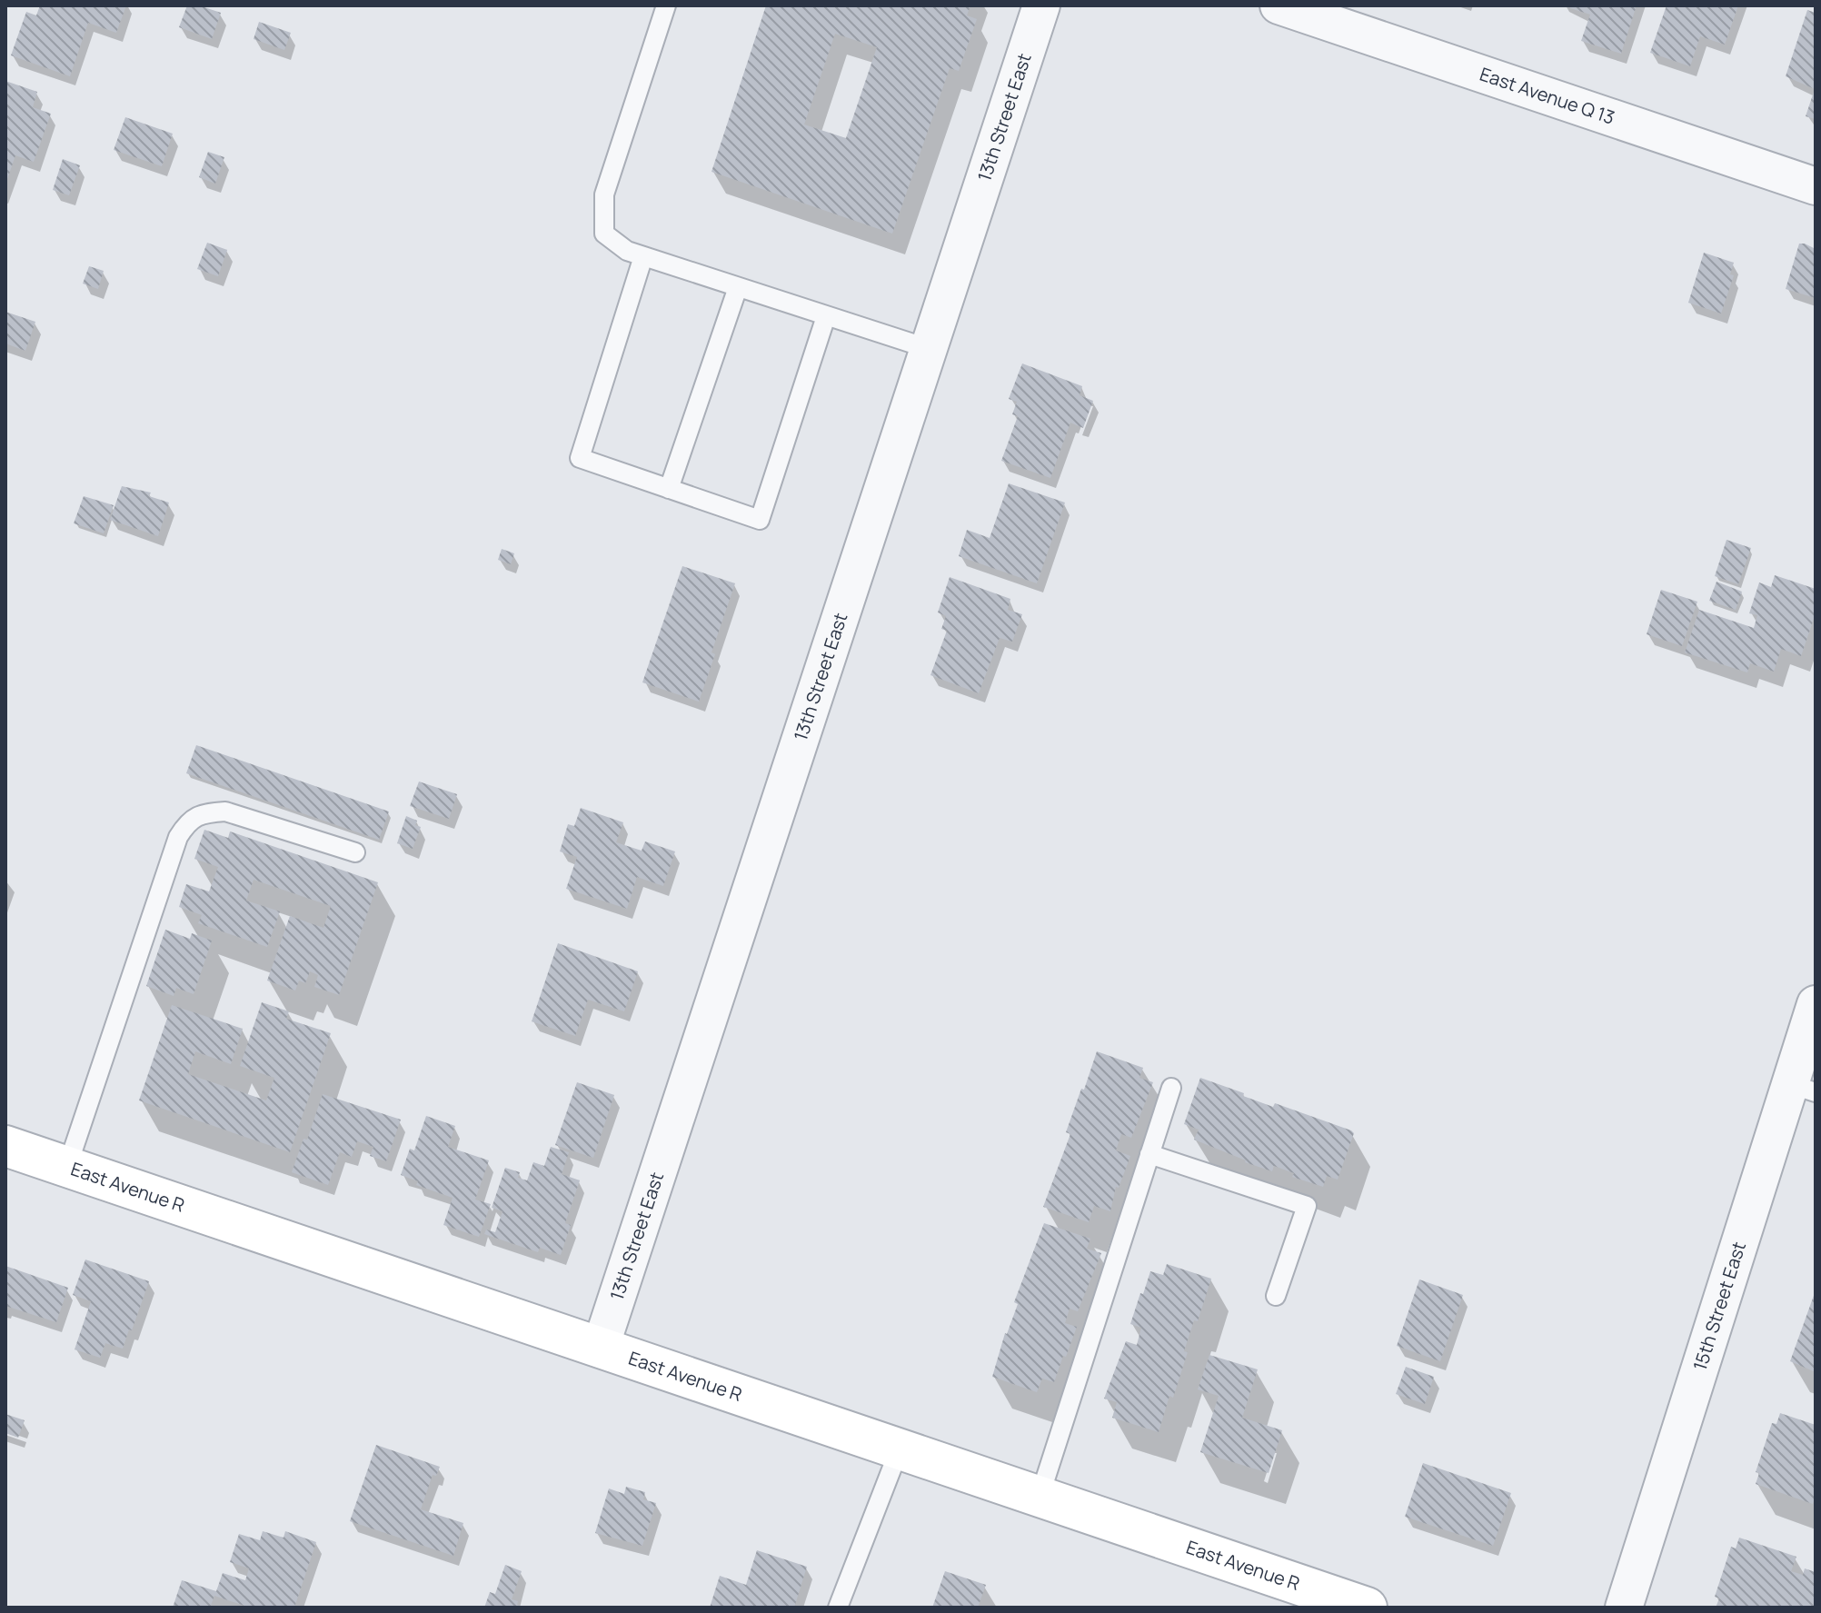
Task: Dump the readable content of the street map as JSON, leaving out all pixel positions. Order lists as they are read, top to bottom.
{
  "streets": {
    "main road": ["East Avenue R"],
    "street": ["East Avenue Q 13", "13th Street East", "15th Street East"]
  },
  "crossings": [
    ["13th Street East", "East Avenue R"]
  ]
}
